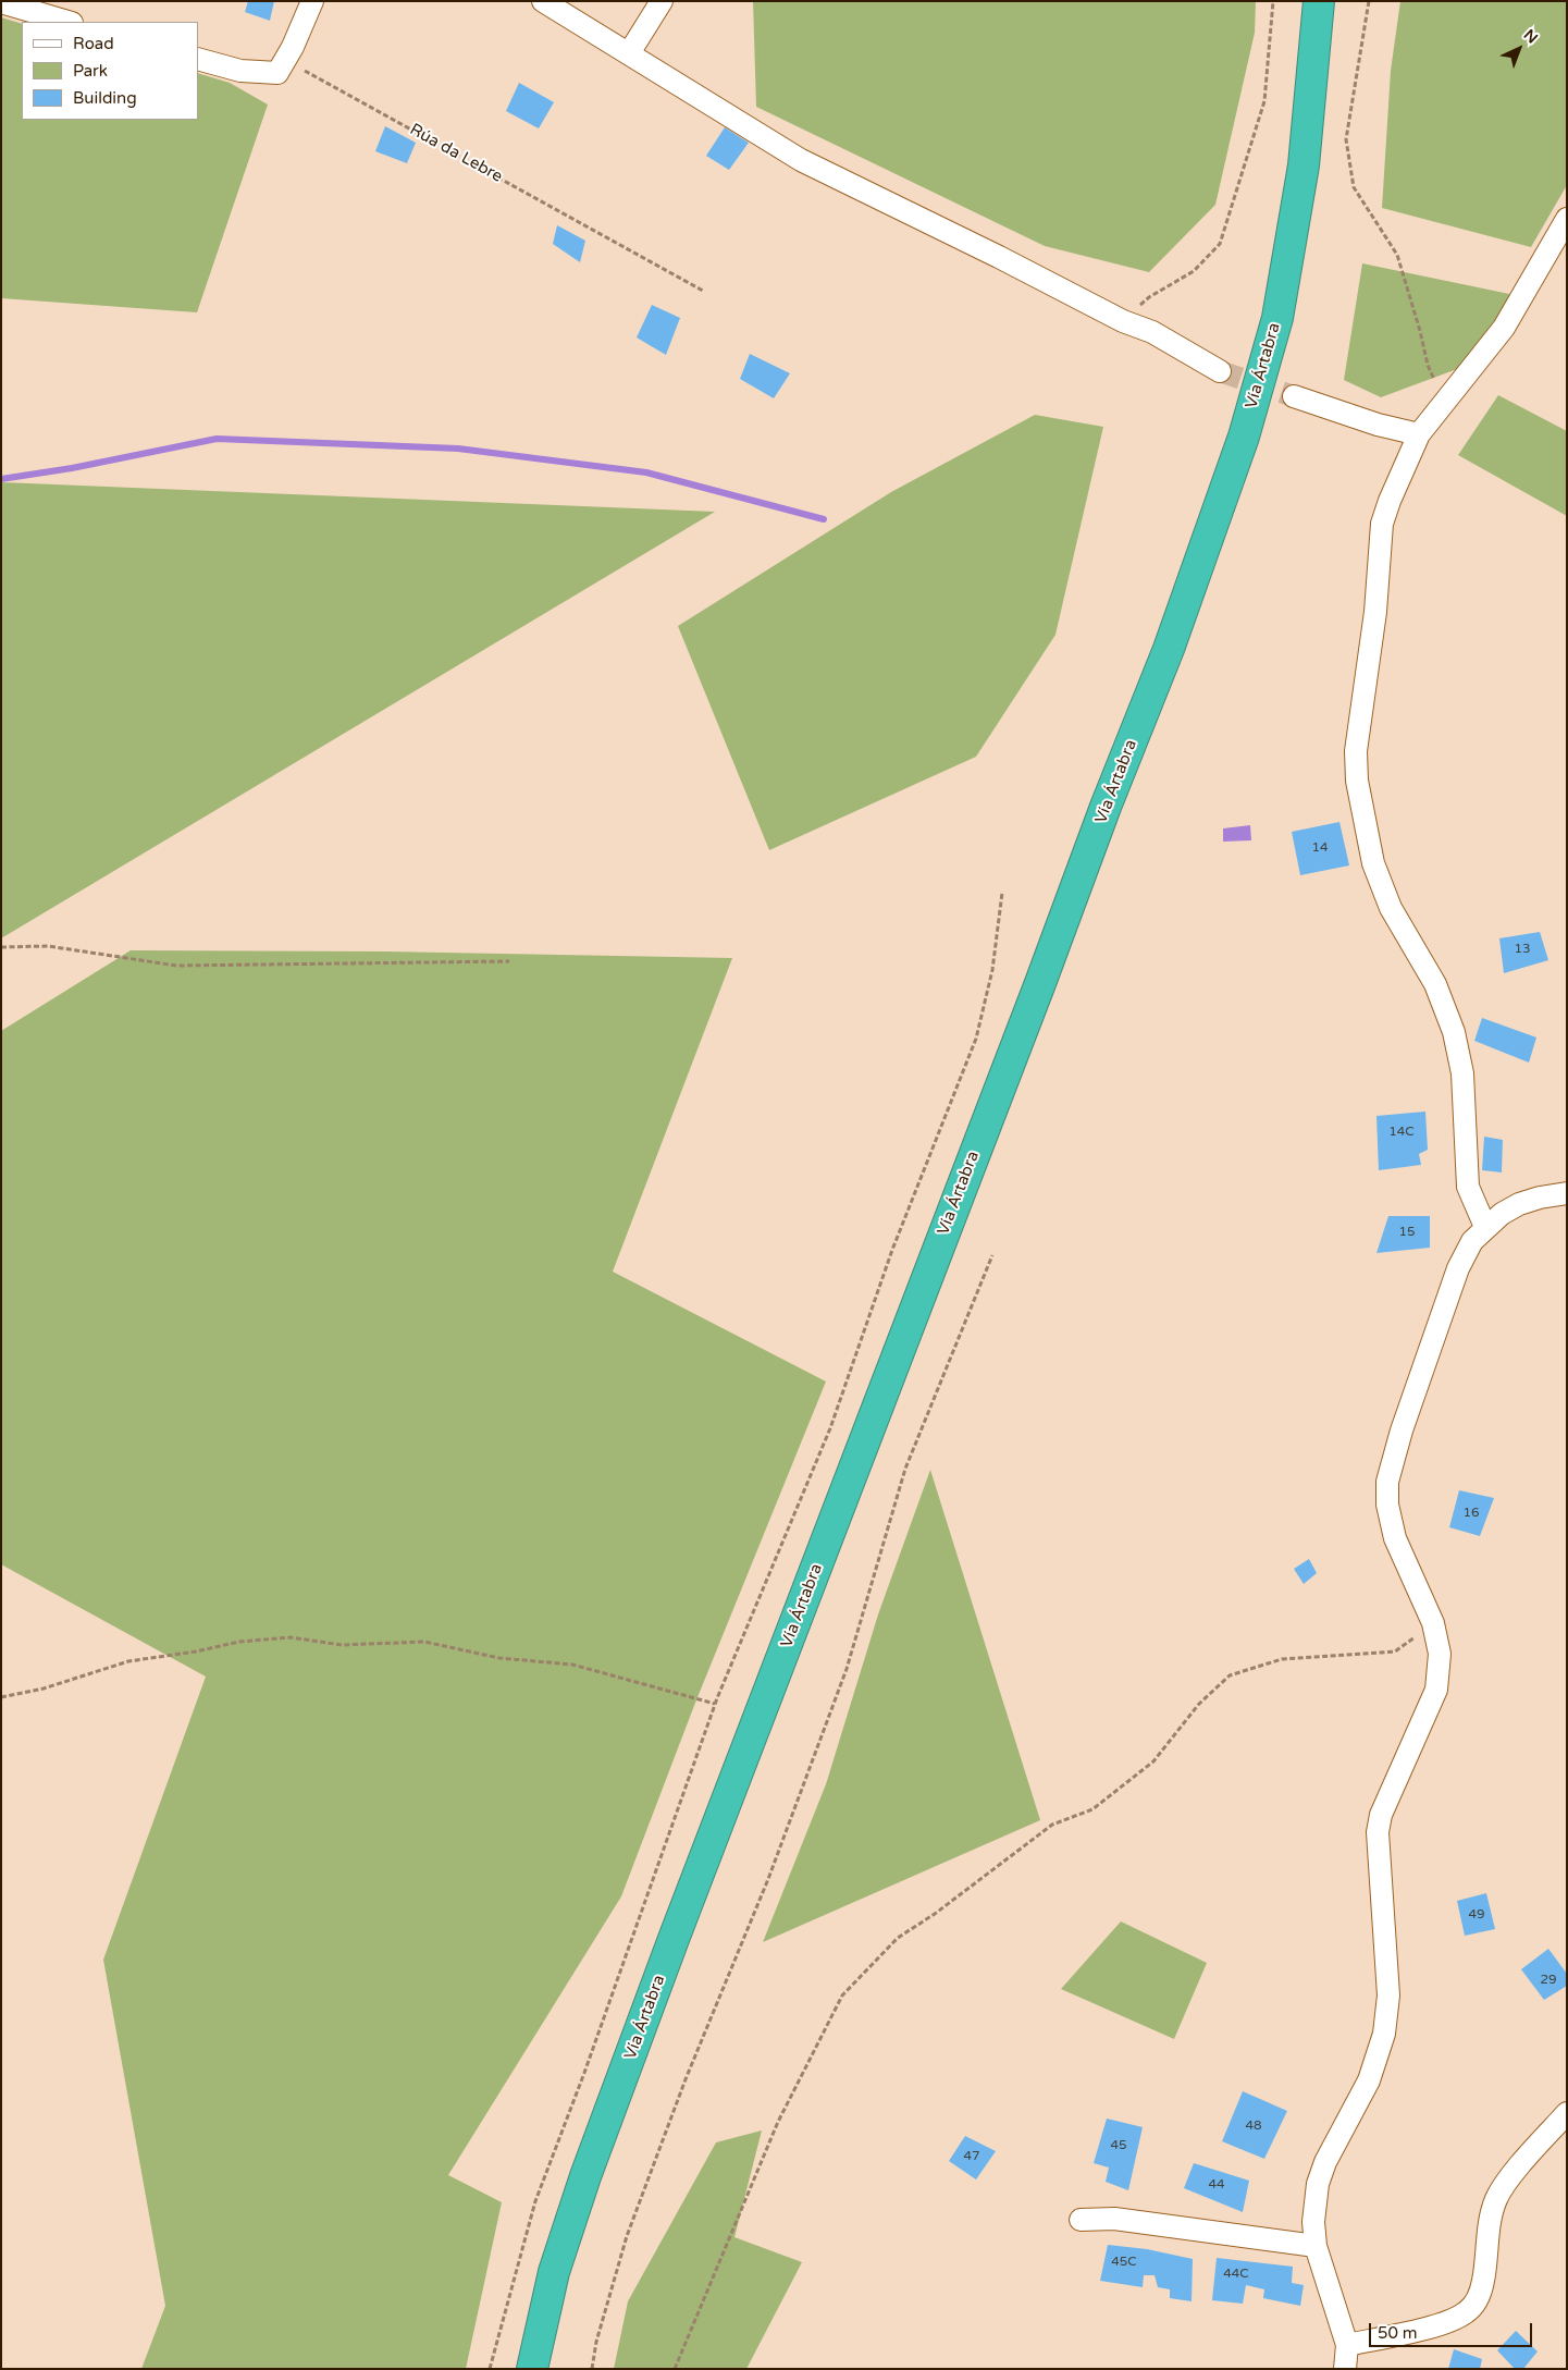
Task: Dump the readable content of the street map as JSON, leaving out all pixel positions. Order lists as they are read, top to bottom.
{
  "streets": {
    "highway": ["Vía Ártabra"],
    "path": ["Rúa da Lebre"]
  },
  "house_numbers": [
    "14",
    "13",
    "14C",
    "15",
    "16",
    "49",
    "29",
    "48",
    "45",
    "47",
    "44",
    "45C",
    "44C"
  ],
  "legend": ["Road", "Park", "Building"],
  "scale_bar": "50 m",
  "north": "top right"
}
